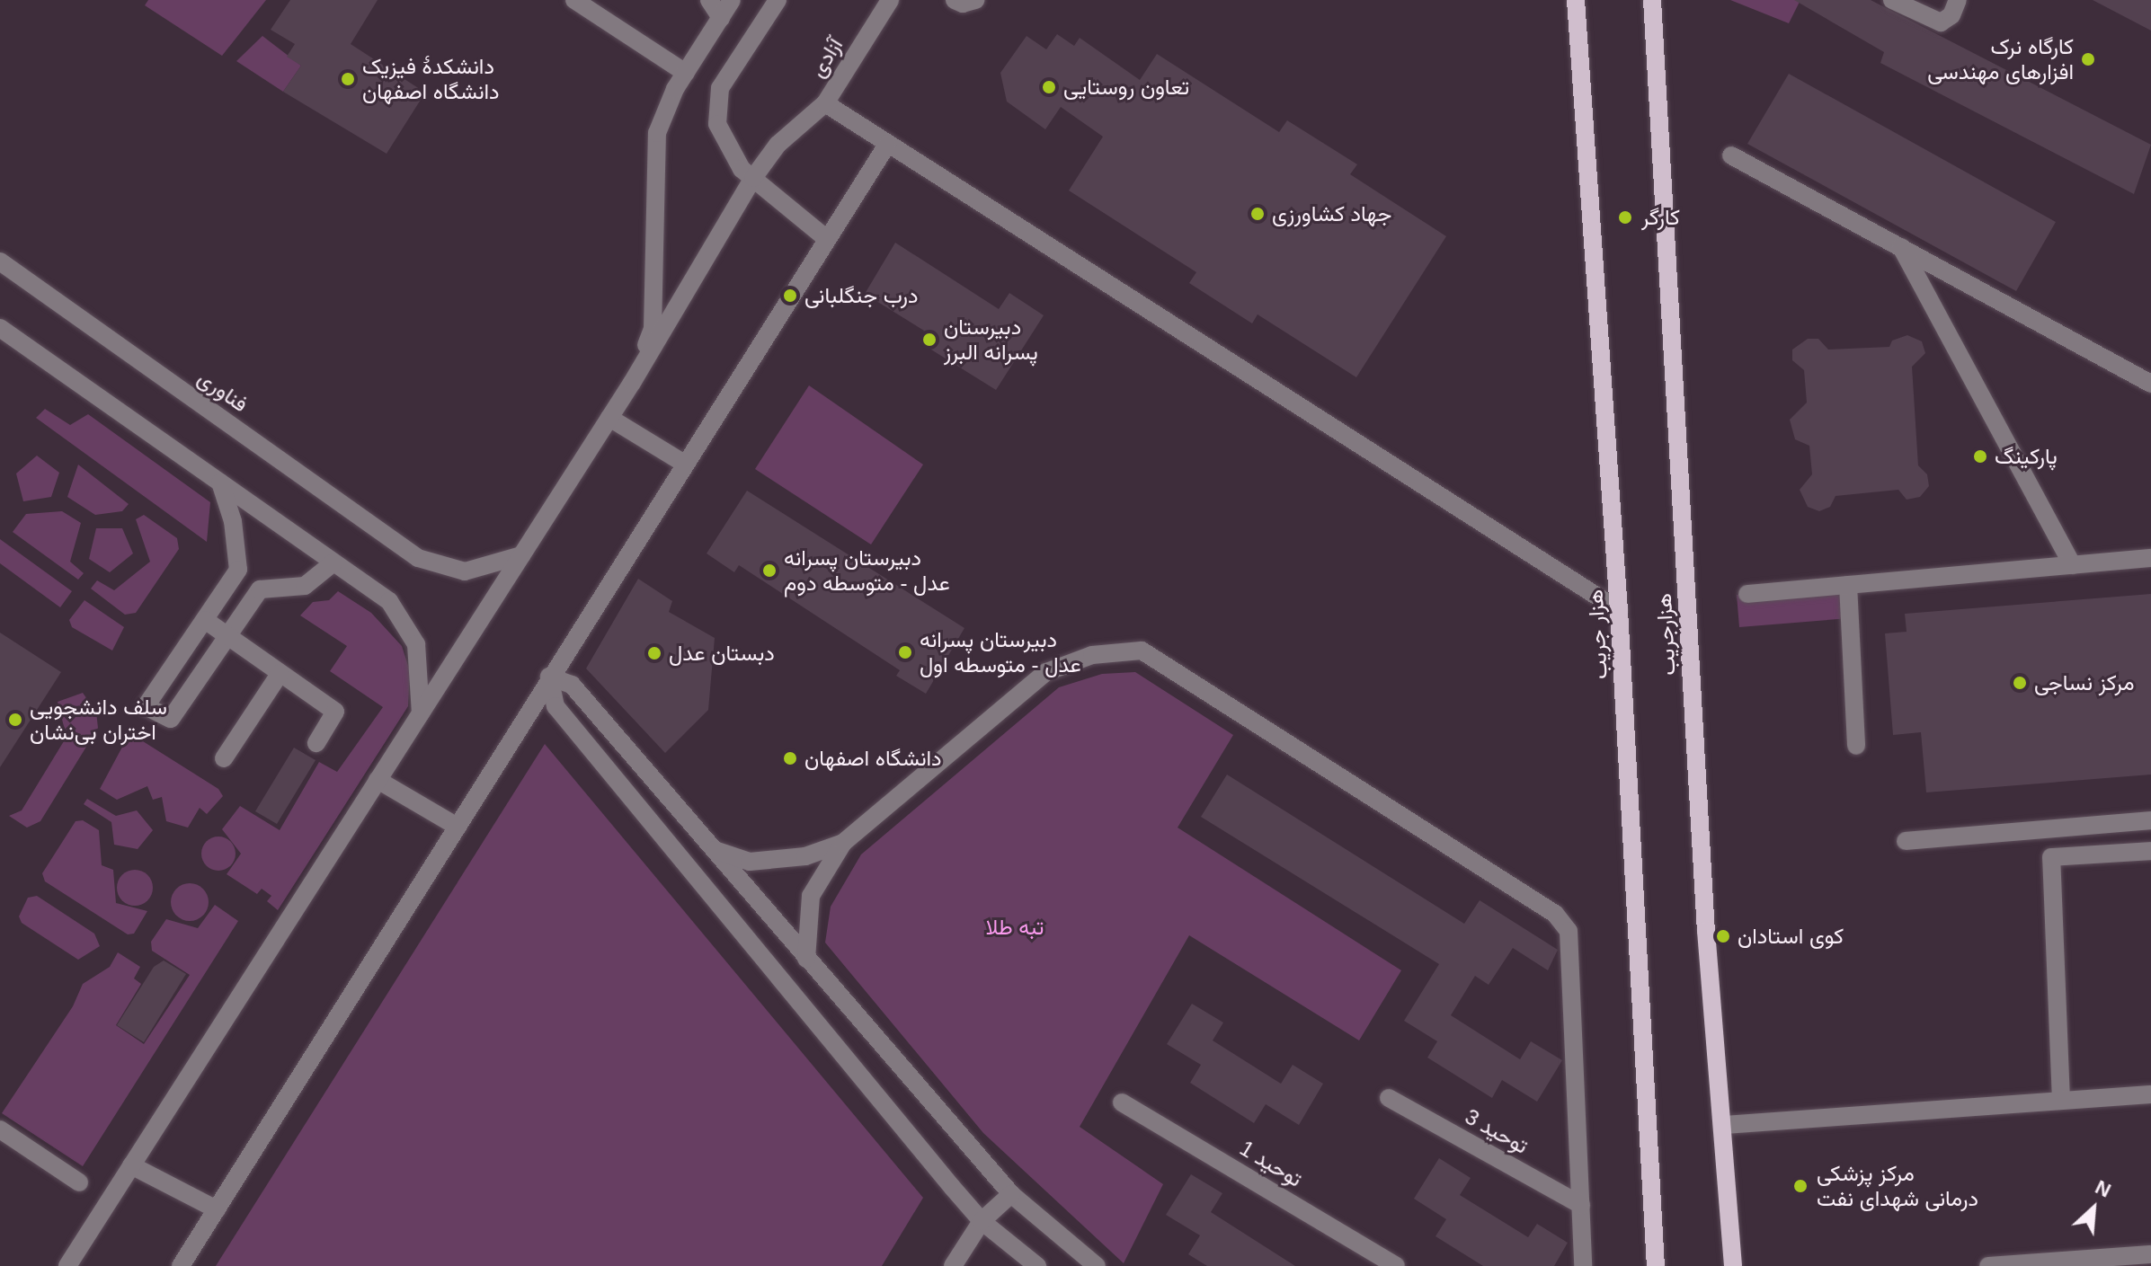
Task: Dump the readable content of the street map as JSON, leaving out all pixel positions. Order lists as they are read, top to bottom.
{
  "streets": {
    "main road": ["هزار جریب", "هزارجریب"],
    "street": [
      "آزادی",
      "فناوری",
      "توحید 3",
      "توحید 1"
    ]
  },
  "parks": ["تبه طلا"],
  "places": [
    "کارگاه نرک افزارهای مهندسی",
    "دانشکدهٔ فیزیک دانشگاه اصفهان",
    "تعاون روستایی",
    "جهاد کشاورزی",
    "کارگر",
    "درب جنگلبانی",
    "دبیرستان پسرانه البرز",
    "پارکینگ",
    "دبیرستان پسرانه عدل - متوسطه دوم",
    "دبیرستان پسرانه عدل - متوسطه اول",
    "دبستان عدل",
    "مرکز نساجی",
    "سلف دانشجویی اختران بی‌نشان",
    "دانشگاه اصفهان",
    "کوی استادان",
    "مرکز پزشکی درمانی شهدای نفت"
  ],
  "north": "top right"
}
